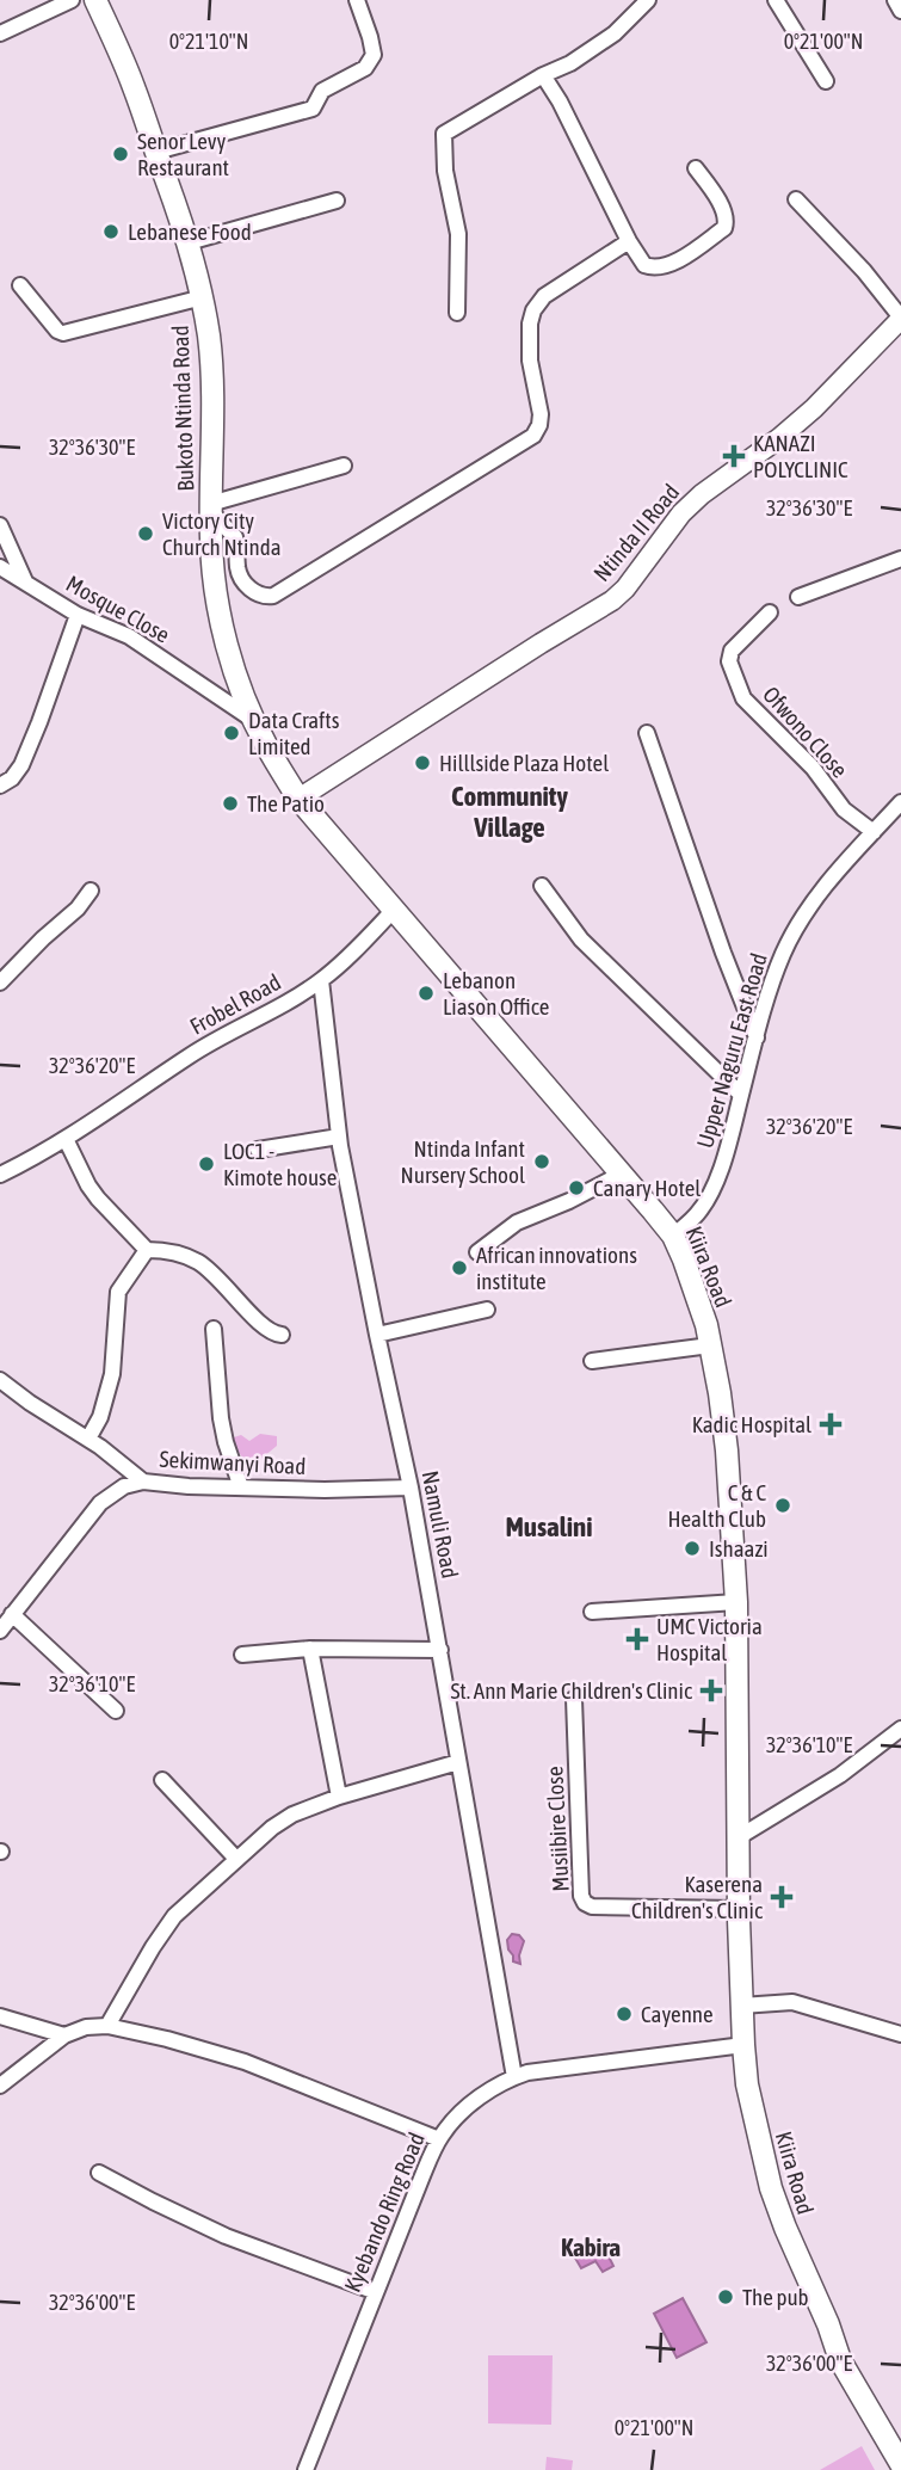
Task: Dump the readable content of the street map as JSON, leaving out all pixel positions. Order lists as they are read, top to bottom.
{
  "streets": {
    "main road": ["Bukoto Ntinda Road", "Kiira Road"],
    "street": [
      "Ntinda II Road",
      "Mosque Close",
      "Ofwono Close",
      "Frobel Road",
      "Upper Naguru East Road",
      "Sekimwanyi Road",
      "Namuli Road",
      "Musiibire Close",
      "Kyebando Ring Road"
    ]
  },
  "crossings": [
    ["Bukoto Ntinda Road", "Mosque Close"],
    ["Bukoto Ntinda Road", "Kiira Road"],
    ["Ntinda II Road", "Kiira Road"],
    ["Ofwono Close", "Upper Naguru East Road"],
    ["Frobel Road", "Kiira Road"],
    ["Frobel Road", "Namuli Road"],
    ["Upper Naguru East Road", "Kiira Road"],
    ["Kiira Road", "Musiibire Close"],
    ["Kiira Road", "Kyebando Ring Road"],
    ["Sekimwanyi Road", "Namuli Road"],
    ["Namuli Road", "Kyebando Ring Road"]
  ],
  "districts": ["Community Village", "Musalini", "Kabira"],
  "places": {
    "other": [
      "Senor Levy Restaurant",
      "Lebanese Food",
      "Victory City Church Ntinda",
      "Data Crafts Limited",
      "Hilllside Plaza Hotel",
      "The Patio",
      "Lebanon Liason Office",
      "Ntinda Infant Nursery School",
      "LOC1 - Kimote house",
      "Canary Hotel",
      "African innovations institute",
      "C & C Health Club",
      "Ishaazi",
      "Cayenne",
      "The pub"
    ],
    "health": [
      "KANAZI POLYCLINIC",
      "Kadic Hospital",
      "UMC Victoria Hospital",
      "St. Ann Marie Children's Clinic",
      "Kaserena Children's Clinic"
    ]
  },
  "coordinates": [
    "0°21'10\"N",
    "0°21'00\"N",
    "32°36'30\"E",
    "32°36'20\"E",
    "32°36'10\"E",
    "32°36'00\"E"
  ]
}
